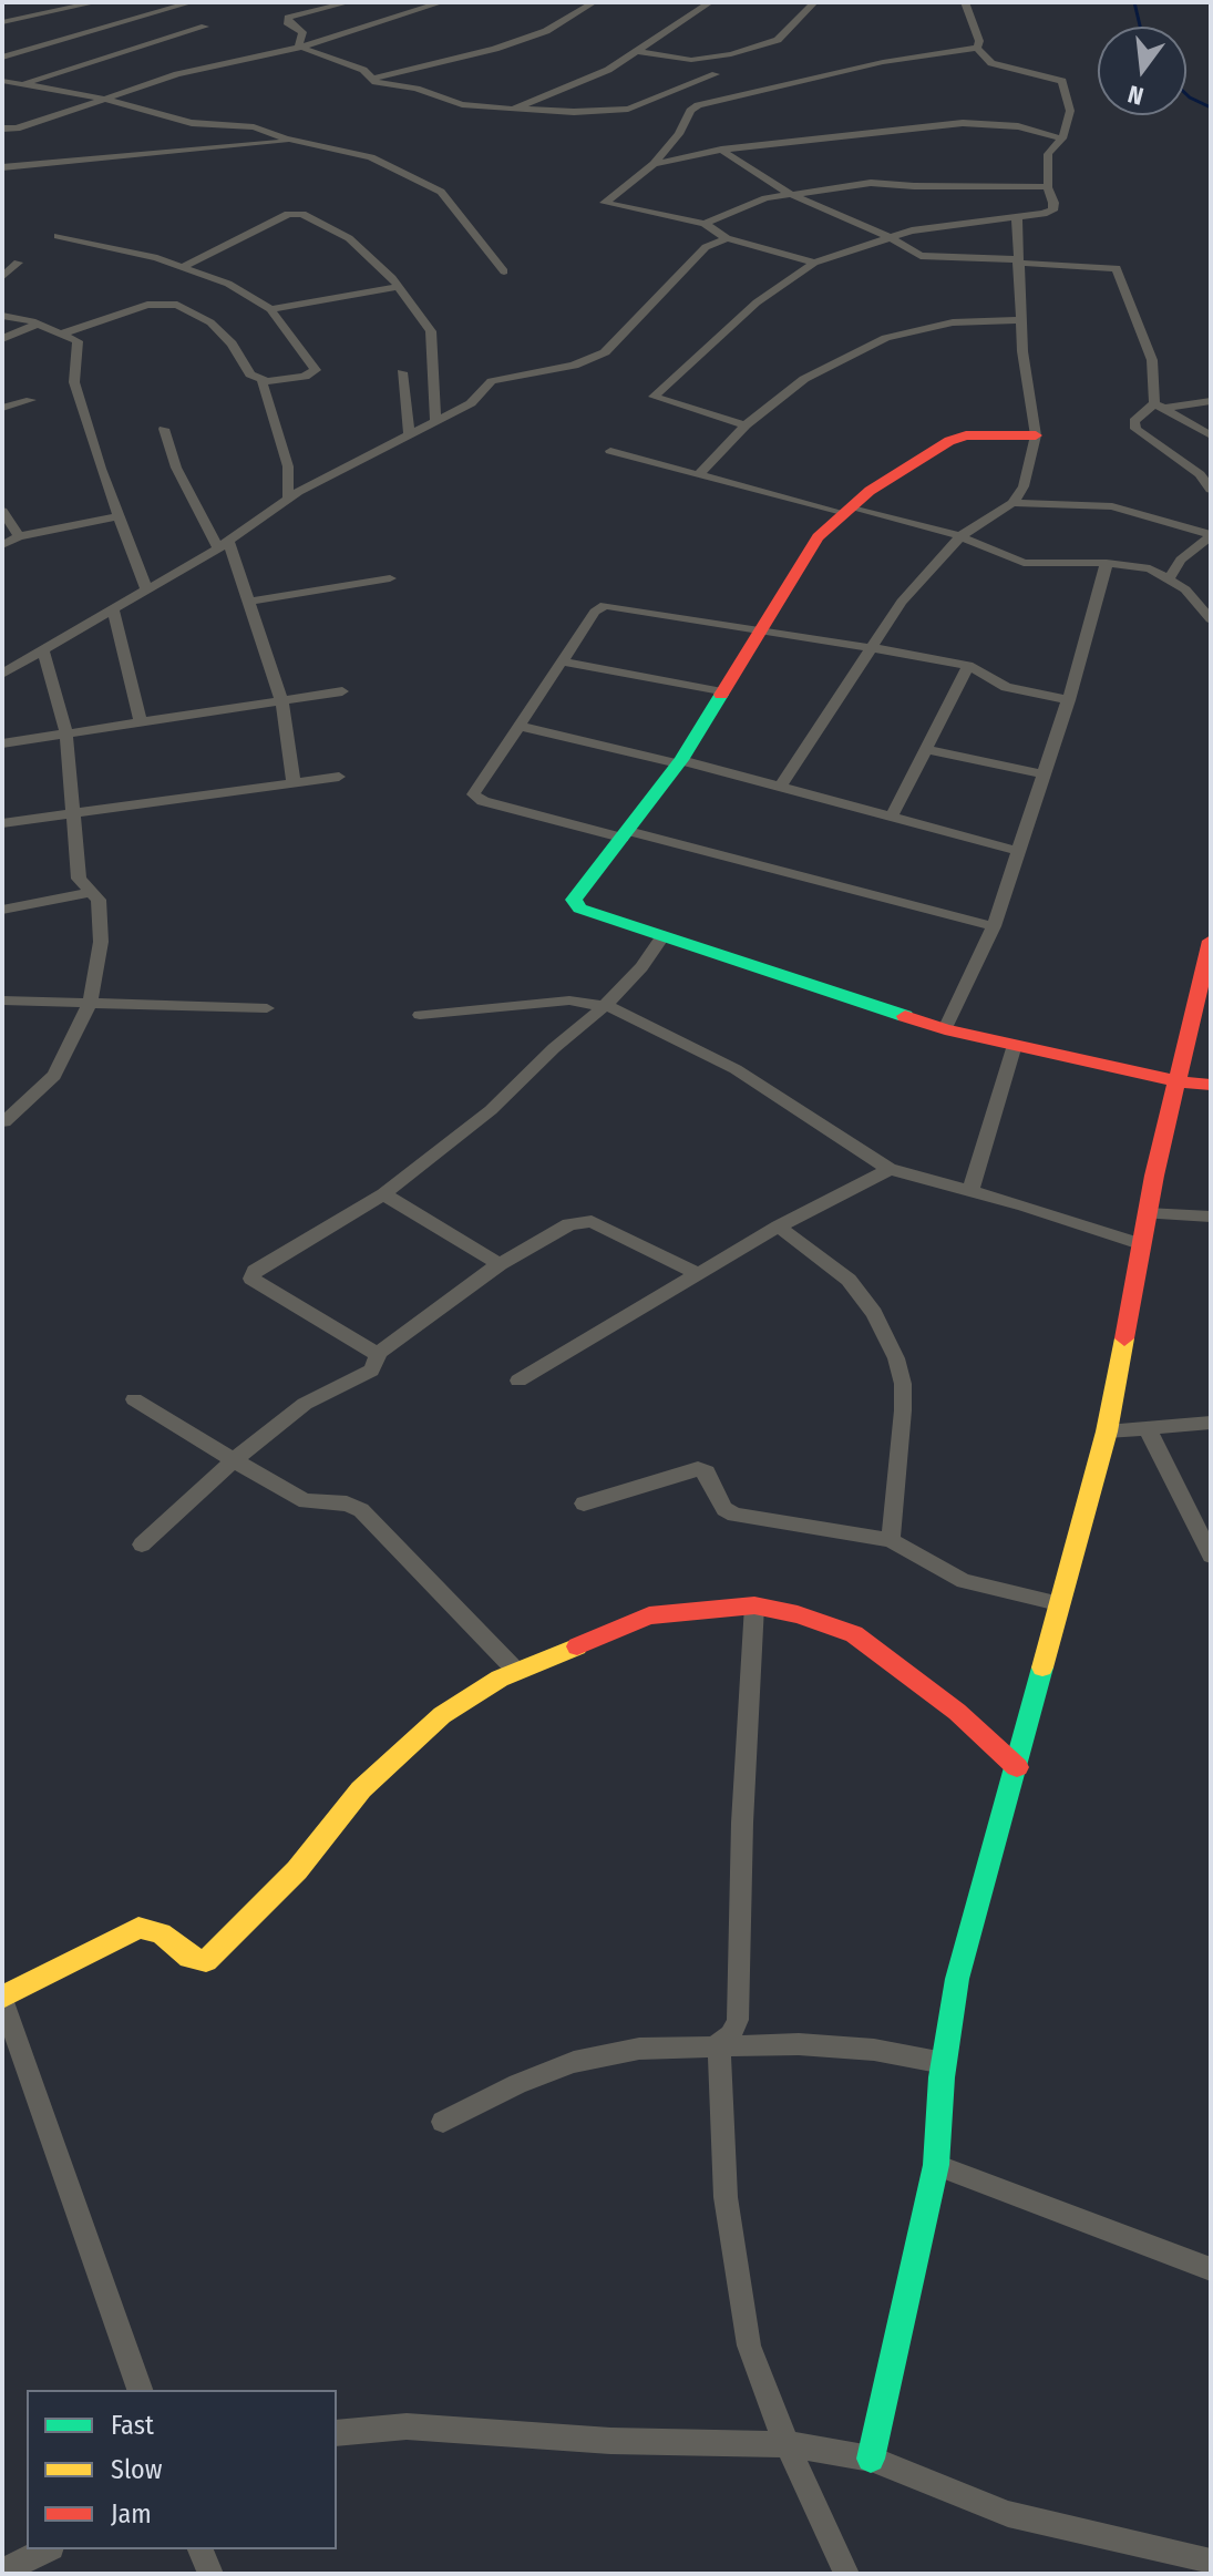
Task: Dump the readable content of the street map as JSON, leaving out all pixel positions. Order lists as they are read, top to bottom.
{
  "legend": ["Fast", "Slow", "Jam"],
  "north": "bottom"
}
